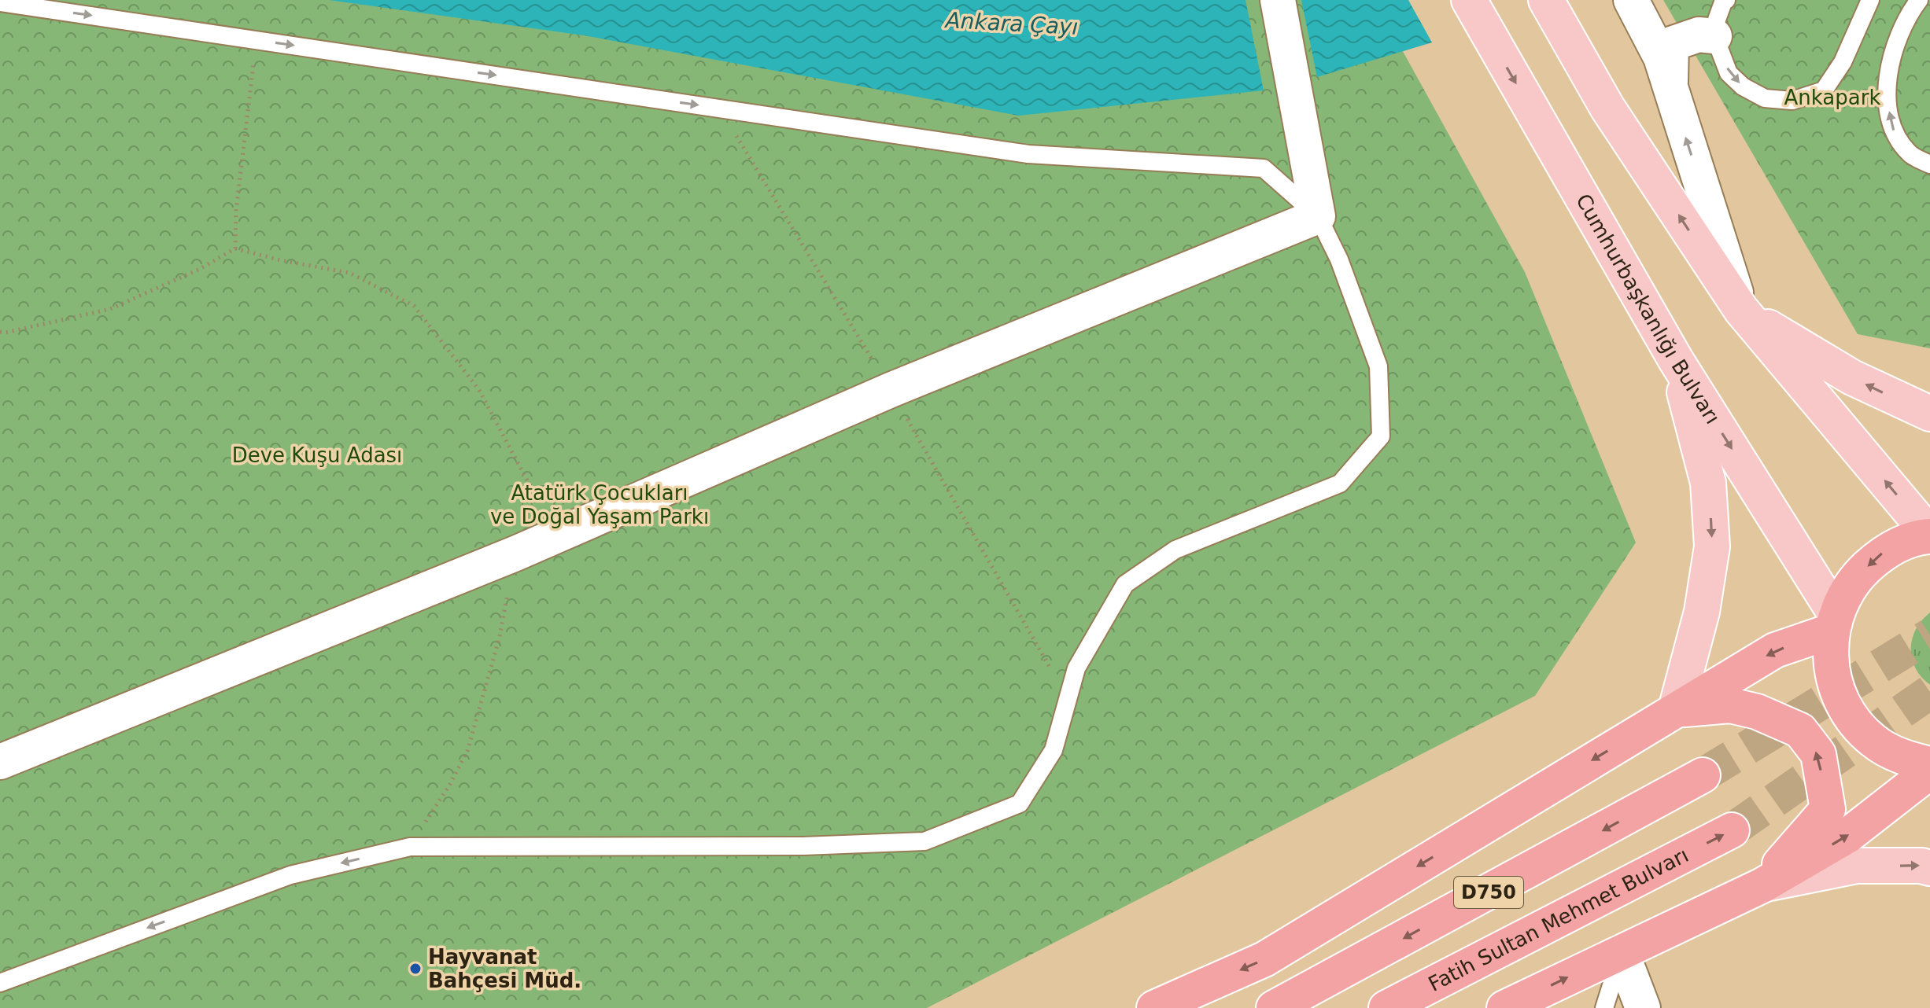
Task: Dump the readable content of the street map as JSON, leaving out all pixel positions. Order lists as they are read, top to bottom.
{
  "streets": {
    "highway": ["D750", "Fatih Sultan Mehmet Bulvarı"],
    "main road": ["Cumhurbaşkanlığı Bulvarı"]
  },
  "water": ["Ankara Çayı"],
  "parks": ["Ankapark", "Deve Kuşu Adası", "Atatürk Çocukları ve Doğal Yaşam Parkı"],
  "places": ["Hayvanat Bahçesi Müd."]
}
